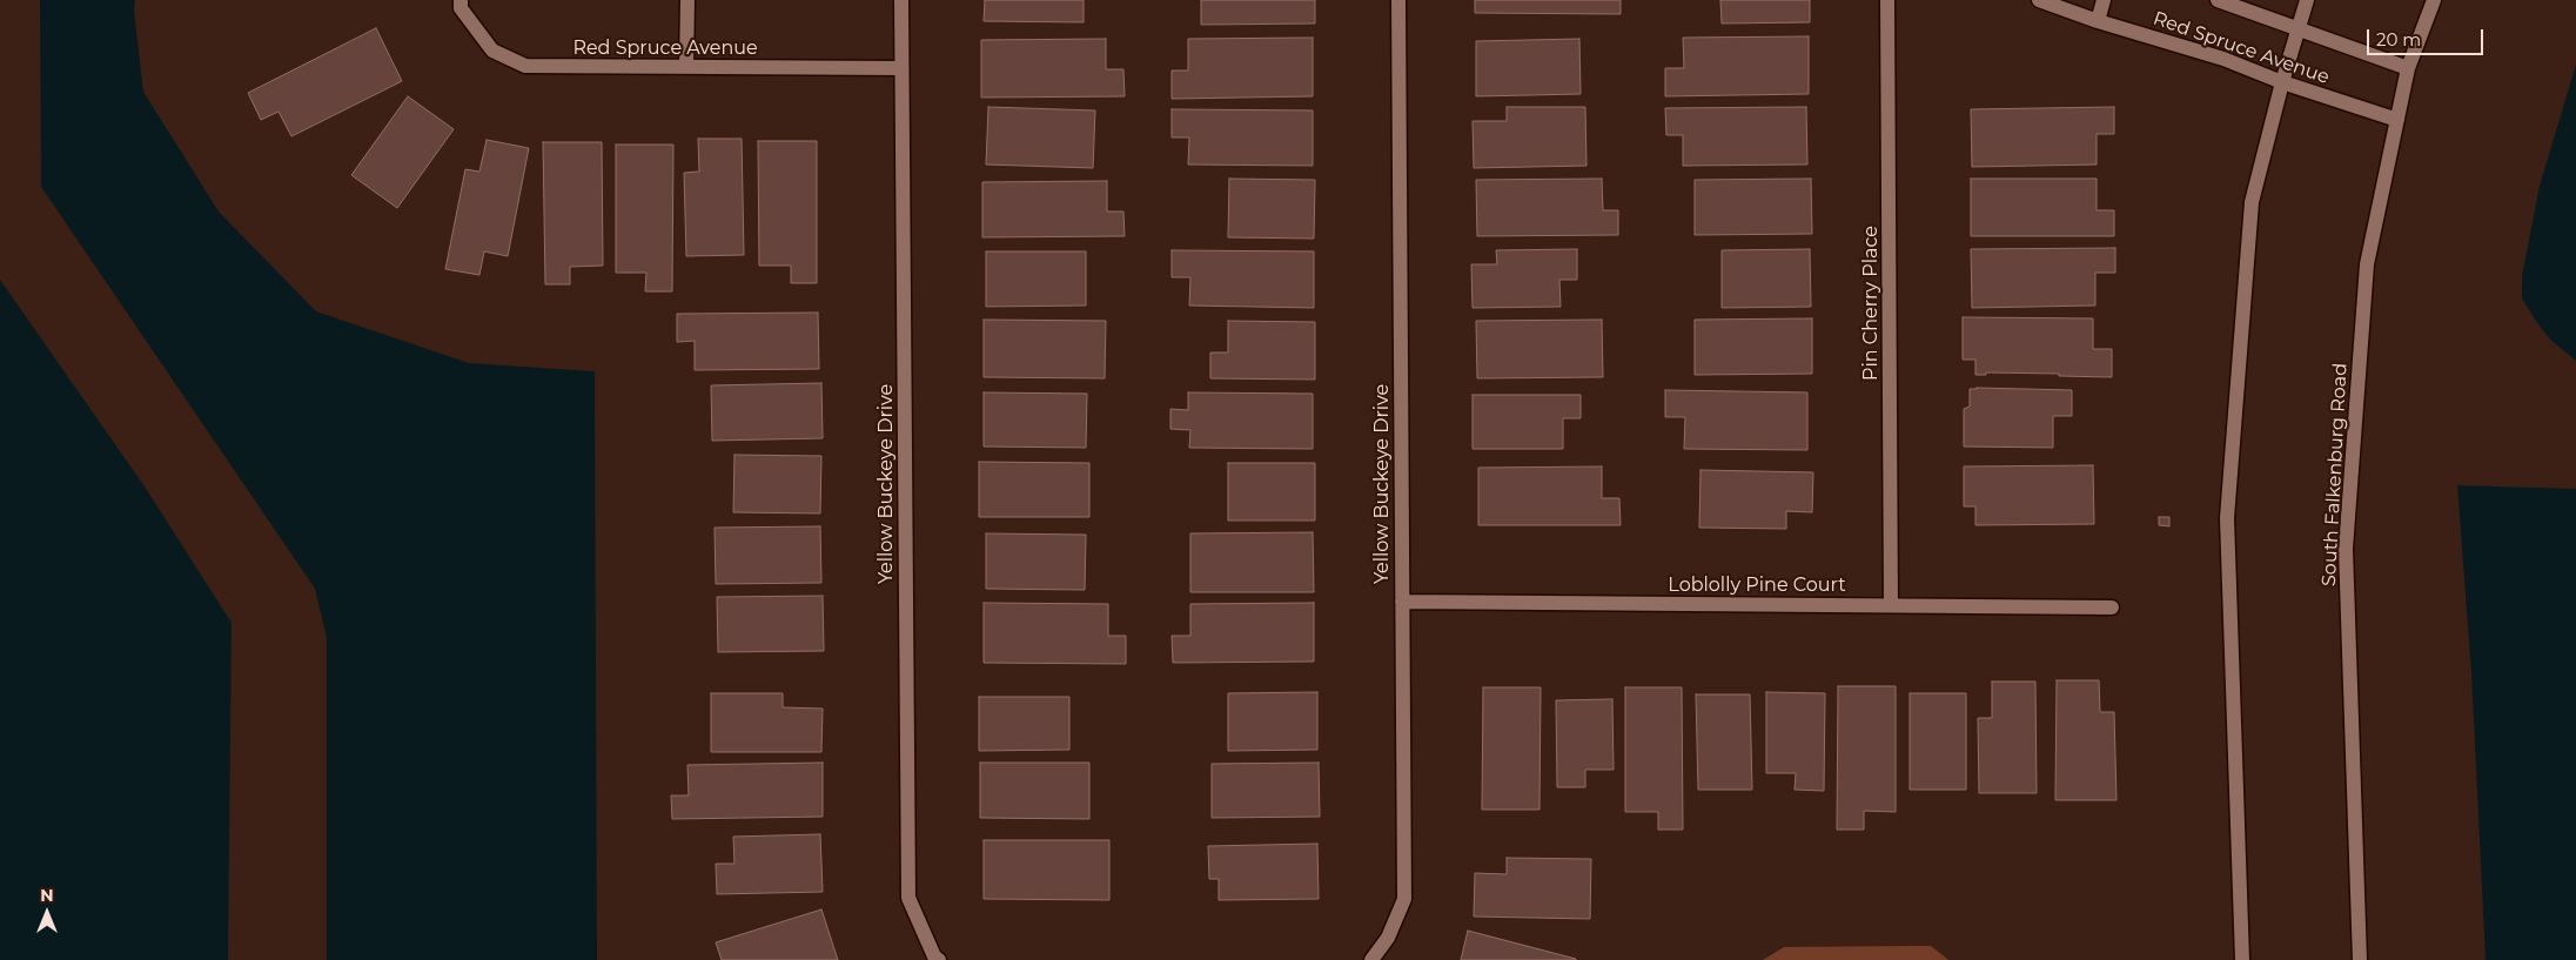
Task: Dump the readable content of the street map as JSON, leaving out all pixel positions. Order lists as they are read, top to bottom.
{
  "streets": {
    "street": [
      "Red Spruce Avenue",
      "Pin Cherry Place",
      "South Falkenburg Road",
      "Yellow Buckeye Drive",
      "Loblolly Pine Court"
    ]
  },
  "crossings": [
    ["Red Spruce Avenue", "South Falkenburg Road"],
    ["Red Spruce Avenue", "Yellow Buckeye Drive"],
    ["Pin Cherry Place", "Loblolly Pine Court"],
    ["Yellow Buckeye Drive", "Loblolly Pine Court"]
  ],
  "scale_bar": "20 m",
  "north": "top"
}
